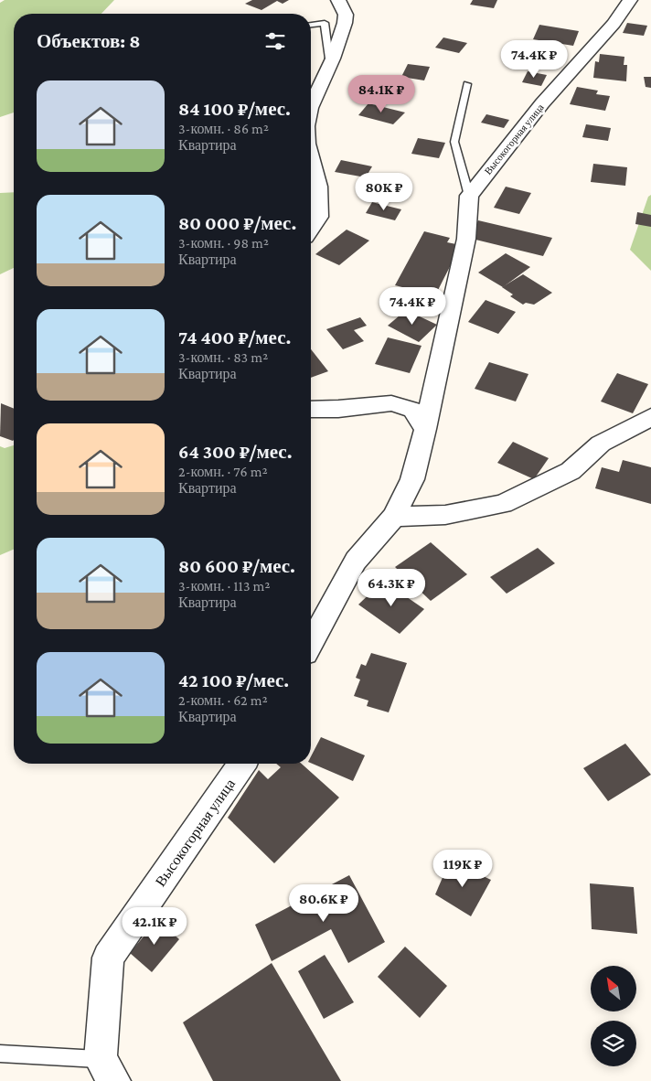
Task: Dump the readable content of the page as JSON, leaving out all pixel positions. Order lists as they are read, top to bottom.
{
  "streets": {
    "street": ["Высокогорная улица"]
  },
  "north": "top left",
  "page": {
    "heading": "Объектов: 8",
    "price": [
      "74.4K ₽",
      "84.1K ₽",
      "80K ₽",
      "74.4K ₽",
      "64.3K ₽",
      "119K ₽",
      "80.6K ₽",
      "42.1K ₽"
    ],
    "list": [
      {
        "name": "84 100 ₽/мес.",
        "note": "3-комн. · 86 m² · Квартира"
      },
      {
        "name": "80 000 ₽/мес.",
        "note": "3-комн. · 98 m² · Квартира"
      },
      {
        "name": "74 400 ₽/мес.",
        "note": "3-комн. · 83 m² · Квартира"
      },
      {
        "name": "64 300 ₽/мес.",
        "note": "2-комн. · 76 m² · Квартира"
      },
      {
        "name": "80 600 ₽/мес.",
        "note": "3-комн. · 113 m² · Квартира"
      },
      {
        "name": "42 100 ₽/мес.",
        "note": "2-комн. · 62 m² · Квартира"
      }
    ]
  }
}
